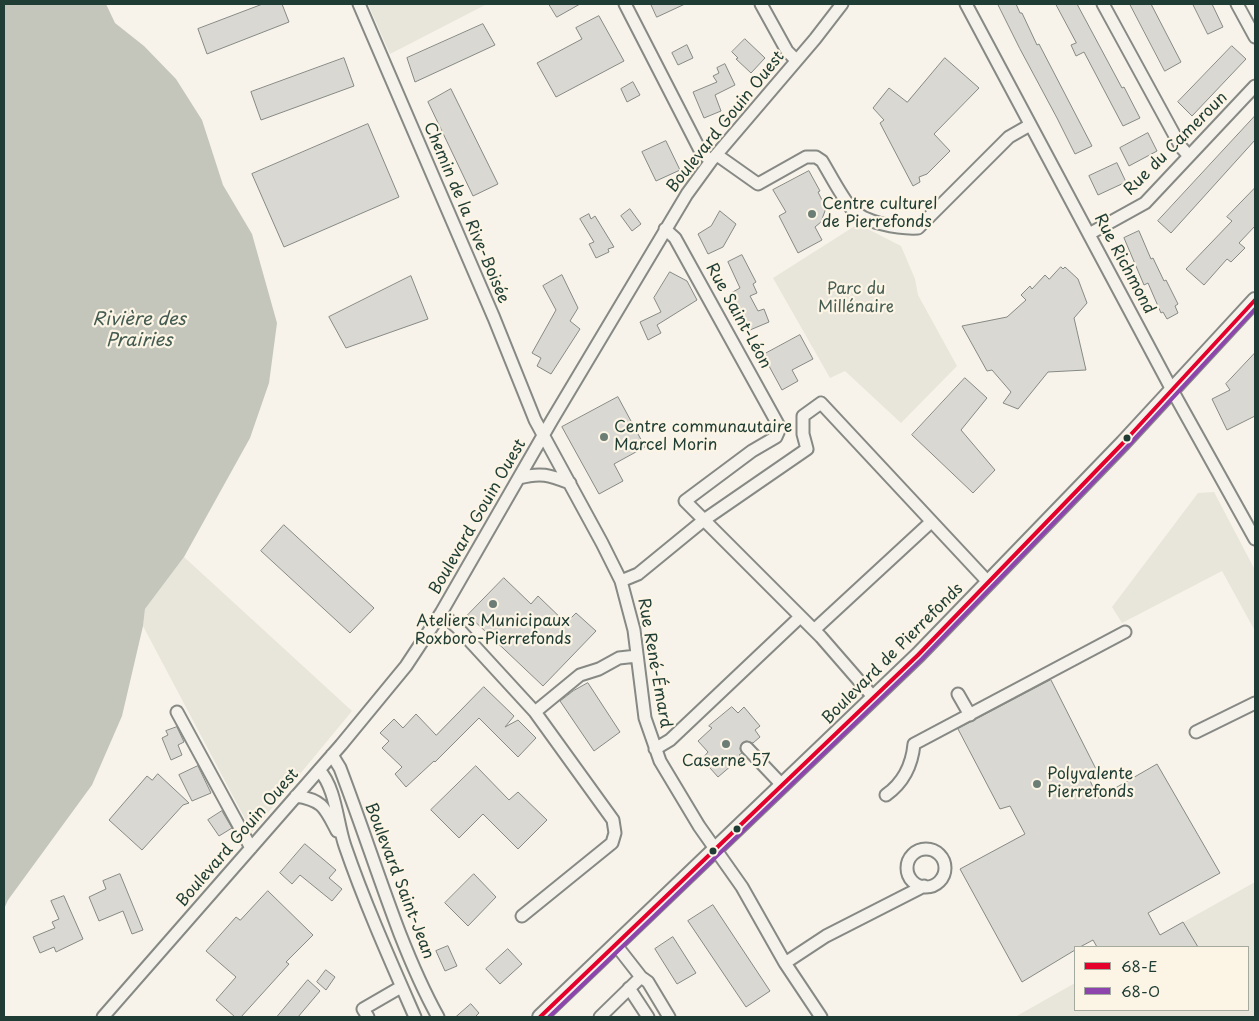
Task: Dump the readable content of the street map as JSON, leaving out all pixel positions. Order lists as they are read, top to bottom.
{
  "streets": {
    "main road": ["Boulevard de Pierrefonds"],
    "street": [
      "Boulevard Gouin Ouest",
      "Rue du Cameroun",
      "Chemin de la Rive-Boisée",
      "Rue Richmond",
      "Rue Saint-Léon",
      "Rue René-Émard",
      "Boulevard Saint-Jean"
    ]
  },
  "crossings": [
    ["Boulevard Gouin Ouest", "Chemin de la Rive-Boisée"],
    ["Boulevard Gouin Ouest", "Rue Saint-Léon"],
    ["Boulevard Gouin Ouest", "Rue René-Émard"],
    ["Boulevard Gouin Ouest", "Boulevard Saint-Jean"],
    ["Rue du Cameroun", "Rue Richmond"],
    ["Chemin de la Rive-Boisée", "Rue René-Émard"],
    ["Rue Richmond", "Boulevard de Pierrefonds"],
    ["Boulevard de Pierrefonds", "Rue René-Émard"]
  ],
  "water": ["Rivière des Prairies"],
  "parks": ["Parc du Millénaire"],
  "places": [
    "Centre culturel de Pierrefonds",
    "Centre communautaire Marcel Morin",
    "Ateliers Municipaux Roxboro-Pierrefonds",
    "Caserne 57",
    "Polyvalente Pierrefonds"
  ],
  "lines": ["transit line 68-E", "transit line 68-O"],
  "legend": ["68-E", "68-O"]
}
